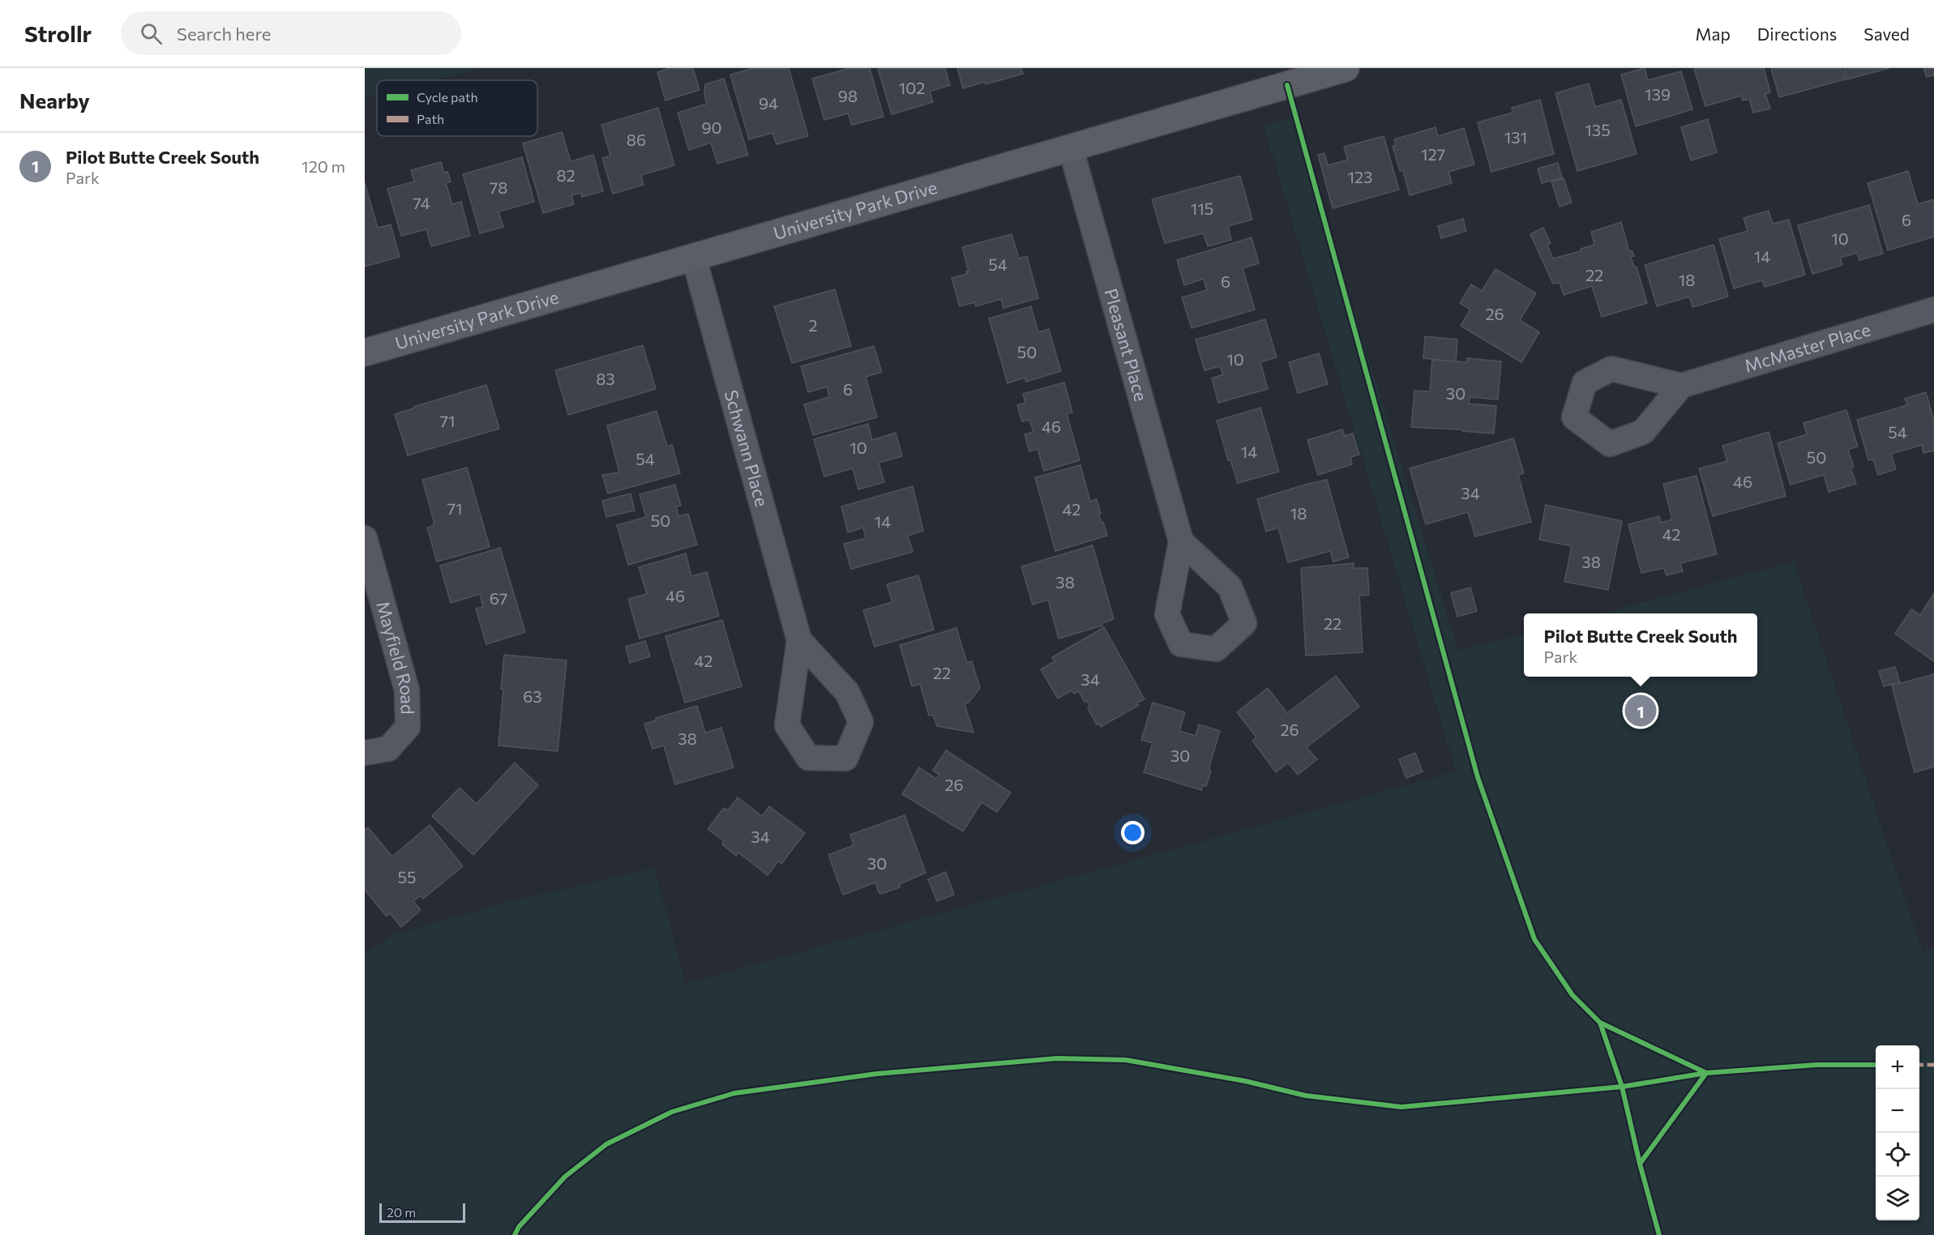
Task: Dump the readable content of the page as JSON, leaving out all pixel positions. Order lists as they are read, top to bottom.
{
  "streets": {
    "street": [
      "University Park Drive",
      "Pleasant Place",
      "McMaster Place",
      "Schwann Place",
      "Mayfield Road"
    ]
  },
  "crossings": [
    ["University Park Drive", "Pleasant Place"],
    ["University Park Drive", "Schwann Place"]
  ],
  "house_numbers": [
    "102",
    "139",
    "98",
    "94",
    "90",
    "135",
    "131",
    "86",
    "127",
    "82",
    "123",
    "78",
    "74",
    "115",
    "6",
    "10",
    "14",
    "54",
    "22",
    "18",
    "6",
    "26",
    "2",
    "50",
    "10",
    "83",
    "6",
    "30",
    "71",
    "46",
    "54",
    "10",
    "14",
    "50",
    "54",
    "46",
    "34",
    "71",
    "42",
    "18",
    "50",
    "14",
    "42",
    "38",
    "38",
    "46",
    "67",
    "22",
    "42",
    "22",
    "34",
    "63",
    "26",
    "38",
    "30",
    "26",
    "34",
    "30",
    "55"
  ],
  "legend": ["Cycle path", "Path"],
  "scale_bar": "20 m",
  "page": {
    "header": "Strollr",
    "search": "Search here",
    "nav": ["Map", "Directions", "Saved"],
    "heading": "Nearby",
    "list": [
      {
        "mark": "1",
        "name": "Pilot Butte Creek South",
        "note": "Park",
        "value": "120 m"
      }
    ],
    "popup": ["Pilot Butte Creek South", "Park"],
    "pins": "1",
    "map_buttons": ["+", "−"],
    "scale": "20 m"
  }
}
